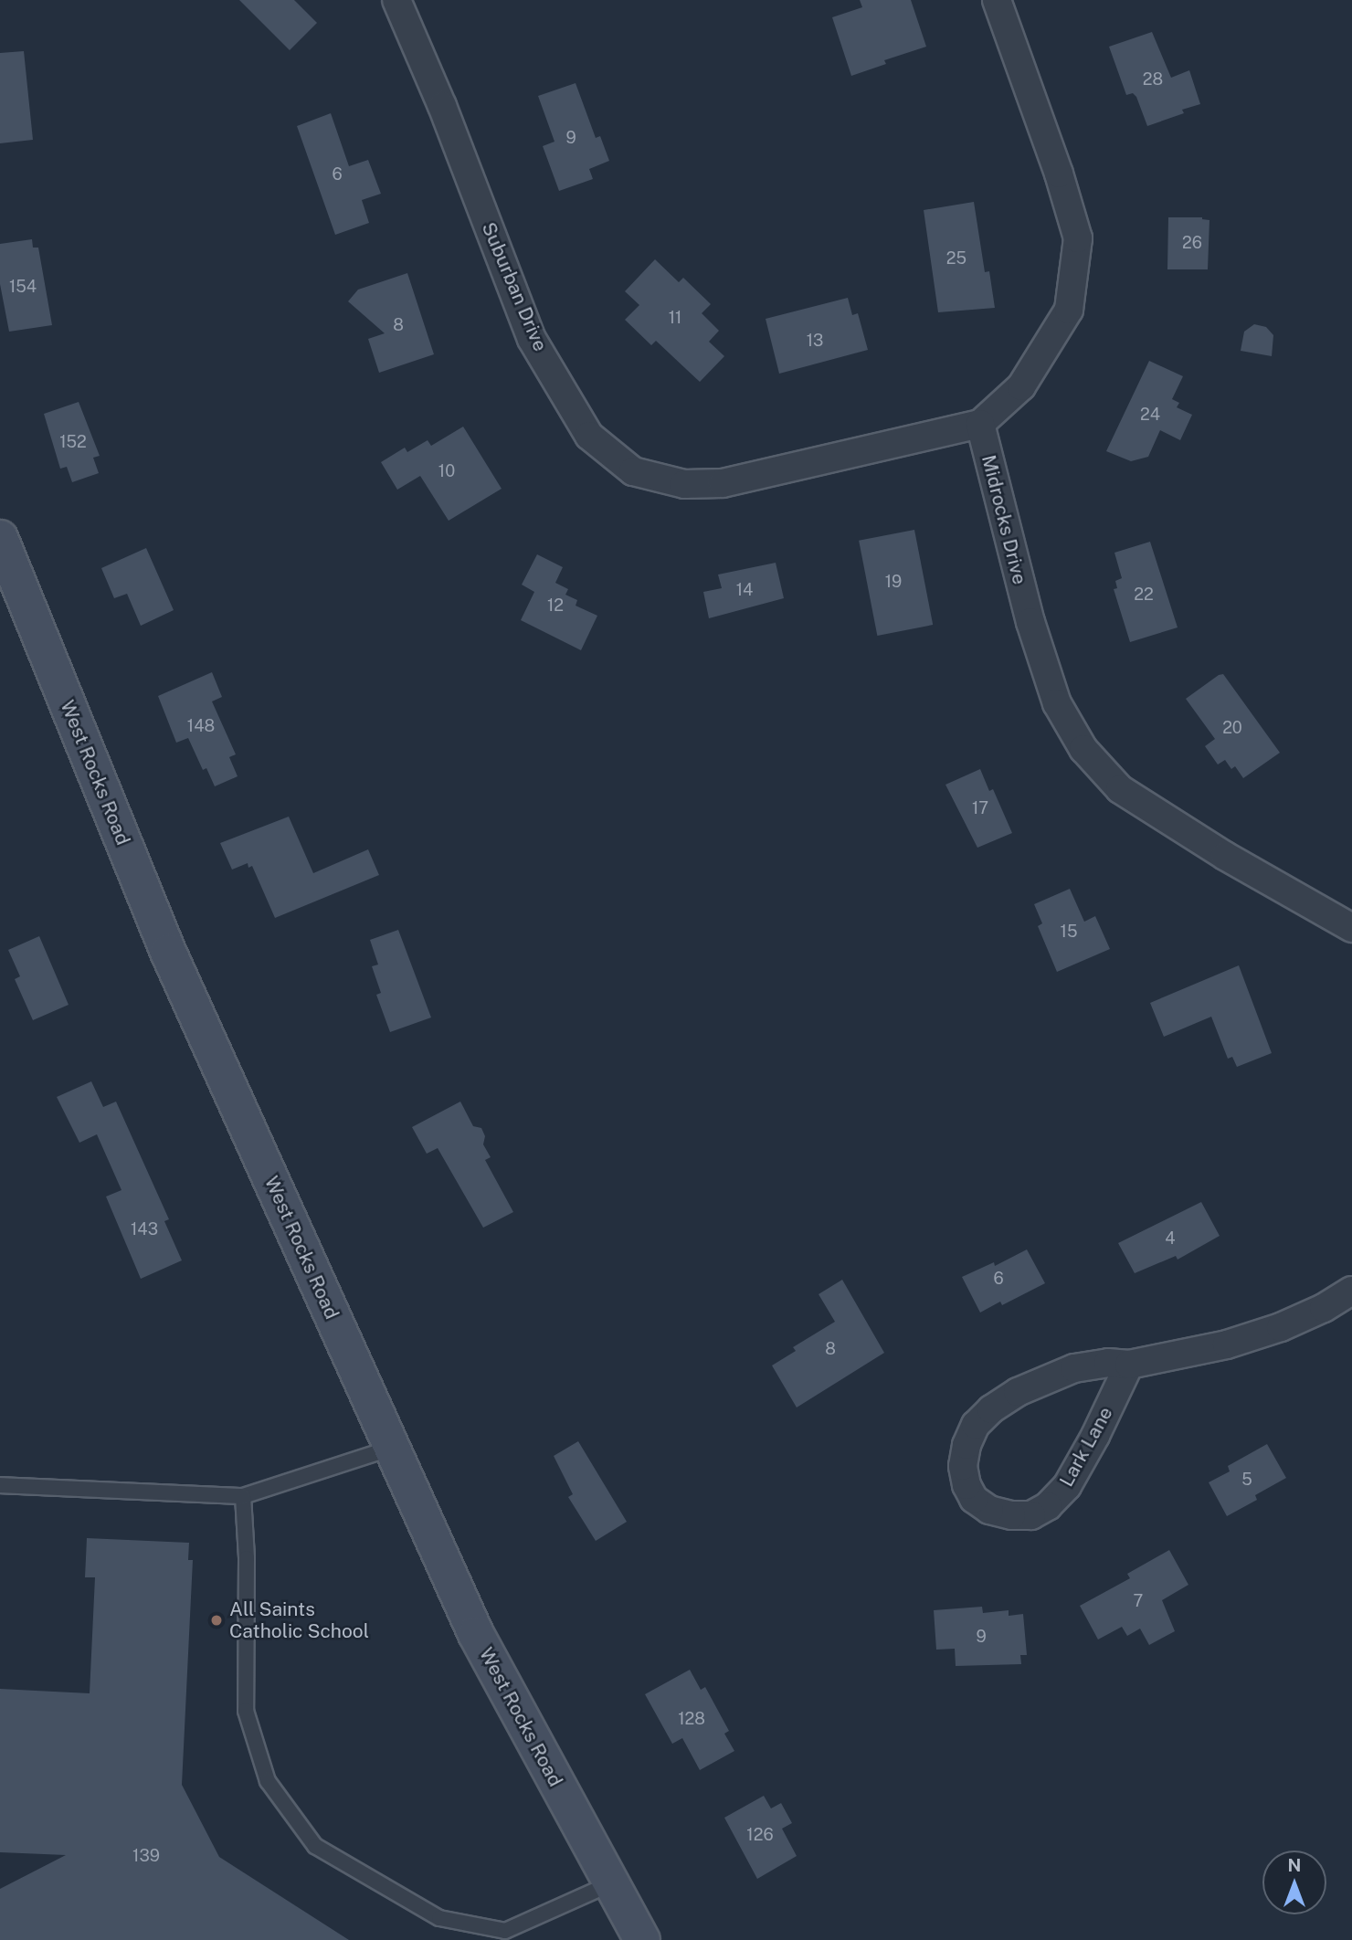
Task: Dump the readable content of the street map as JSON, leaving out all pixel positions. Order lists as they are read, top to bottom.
{
  "streets": {
    "main road": ["West Rocks Road"],
    "street": ["Suburban Drive", "Midrocks Drive", "Lark Lane"]
  },
  "crossings": [
    ["Suburban Drive", "Midrocks Drive"]
  ],
  "places": ["All Saints Catholic School"],
  "house_numbers": [
    "28",
    "9",
    "6",
    "26",
    "25",
    "154",
    "11",
    "8",
    "13",
    "24",
    "152",
    "10",
    "19",
    "14",
    "22",
    "12",
    "148",
    "20",
    "17",
    "15",
    "143",
    "4",
    "6",
    "8",
    "5",
    "7",
    "9",
    "128",
    "126",
    "139"
  ],
  "north": "top"
}
